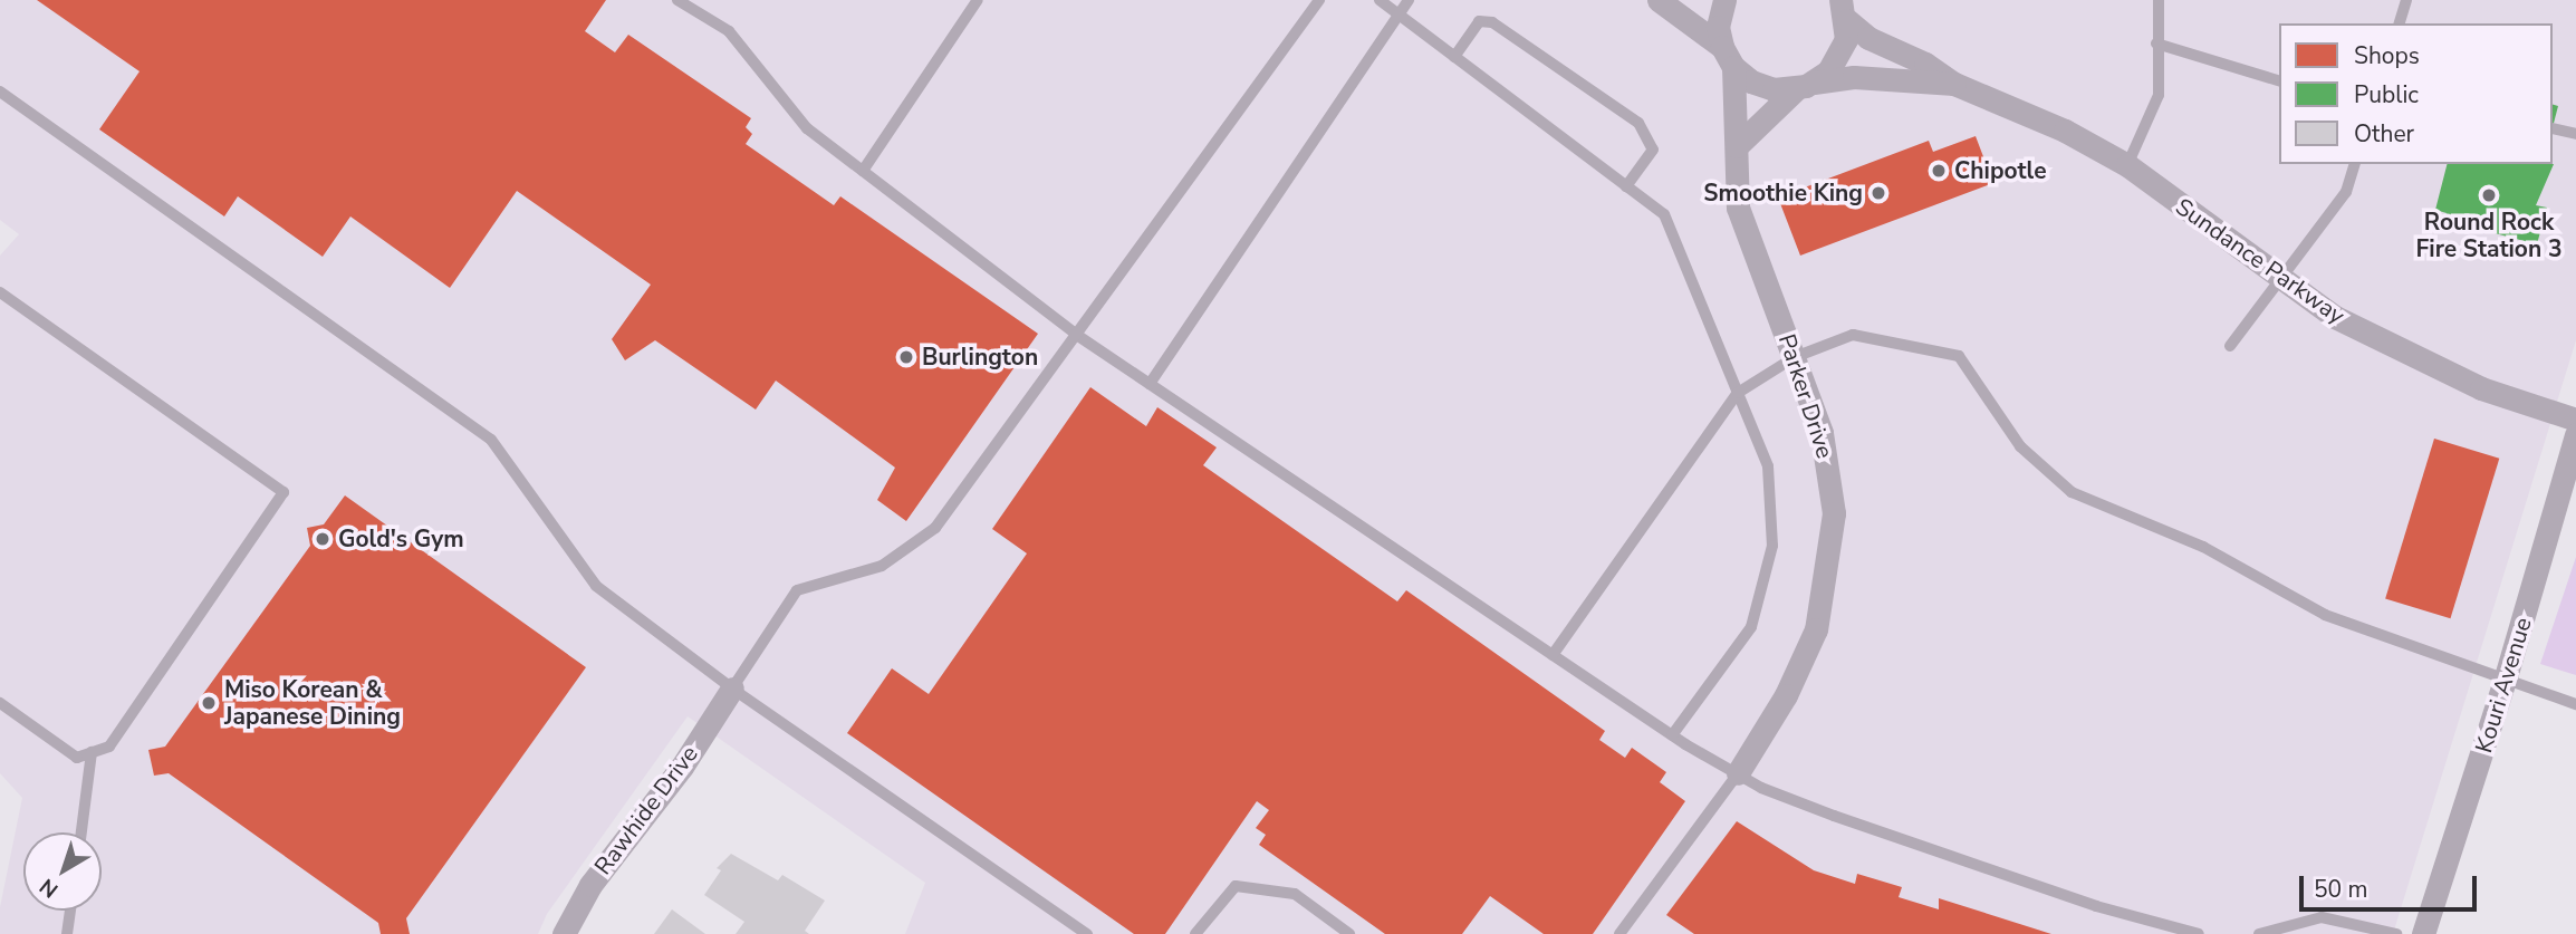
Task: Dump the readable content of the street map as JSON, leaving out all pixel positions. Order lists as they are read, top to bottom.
{
  "streets": {
    "street": [
      "Sundance Parkway",
      "Parker Drive",
      "Kouri Avenue",
      "Rawhide Drive"
    ]
  },
  "crossings": [
    ["Sundance Parkway", "Parker Drive"]
  ],
  "places": [
    "Chipotle",
    "Smoothie King",
    "Round Rock Fire Station 3",
    "Burlington",
    "Gold's Gym",
    "Miso Korean & Japanese Dining"
  ],
  "legend": ["Shops", "Public", "Other"],
  "scale_bar": "50 m",
  "north": "bottom left"
}
